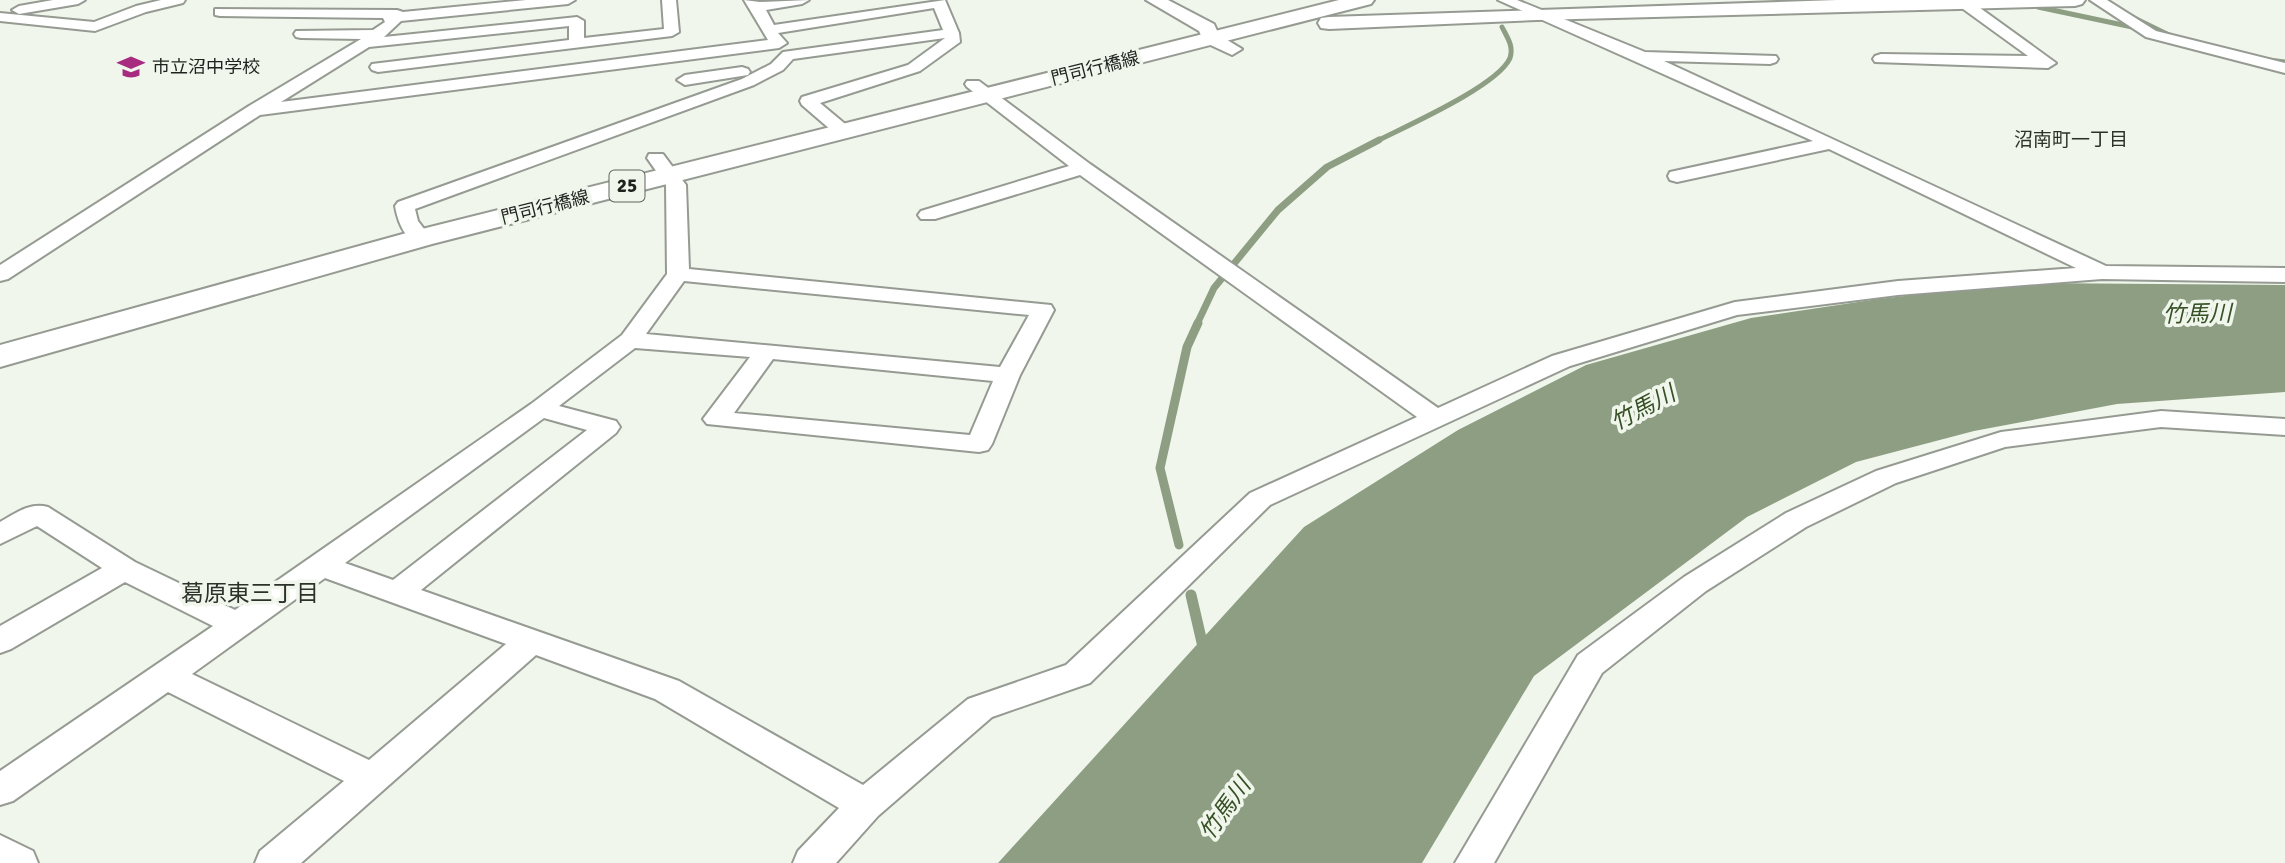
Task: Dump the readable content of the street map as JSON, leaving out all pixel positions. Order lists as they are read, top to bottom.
{
  "streets": {
    "main road": ["門司行橋線", "25"]
  },
  "districts": ["沼南町一丁目", "葛原東三丁目"],
  "water": ["竹馬川"],
  "places": {
    "school or university": ["市立沼中学校"]
  }
}
